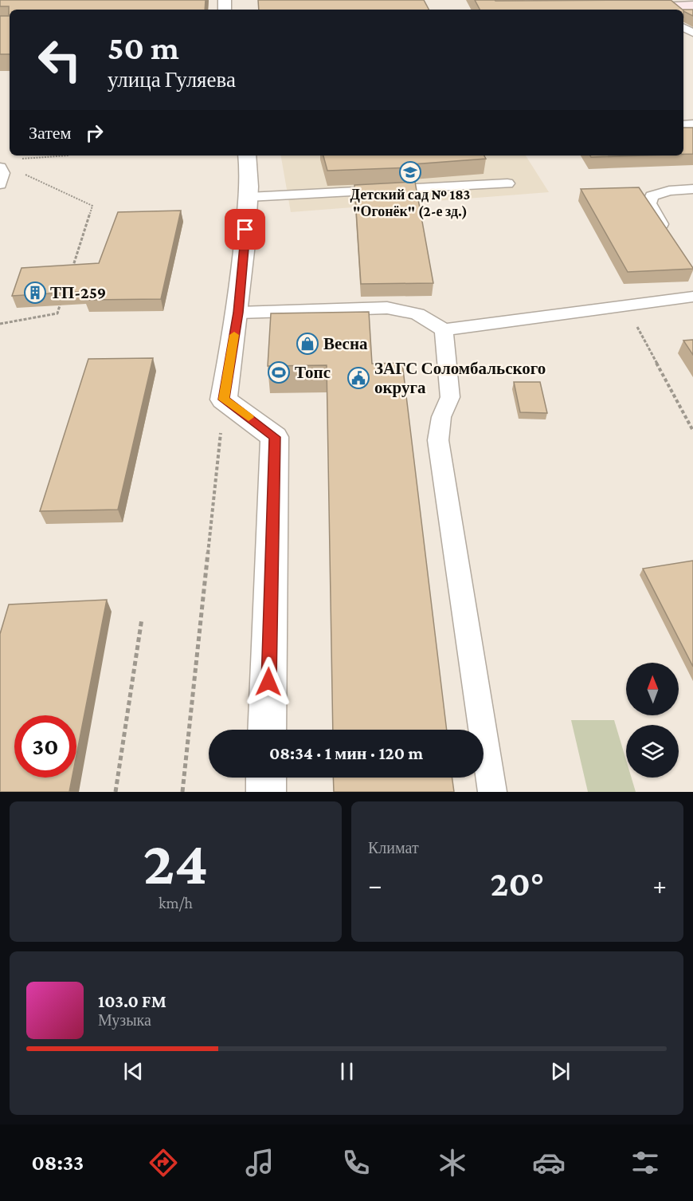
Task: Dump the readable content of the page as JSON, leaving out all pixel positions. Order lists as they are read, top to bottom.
{
  "places": {
    "school or university": ["Детский сад № 183 \"Огонёк\" (2-е зд.)"],
    "building": ["ТП-259"],
    "shop": ["Весна"],
    "sports": ["Топс"],
    "public building": ["ЗАГС Соломбальского округа"]
  },
  "north": "top",
  "page": {
    "turn": ["50 m", "улица Гуляева"],
    "then": "Затем",
    "limit": "30",
    "trip": "08:34 · 1 мин · 120 m",
    "tile": [
      ["24", "km/h"],
      "Климат"
    ],
    "heat": ["−", "20°", "+"],
    "song": ["103.0 FM", "Музыка"],
    "tabs": "08:33"
  }
}
